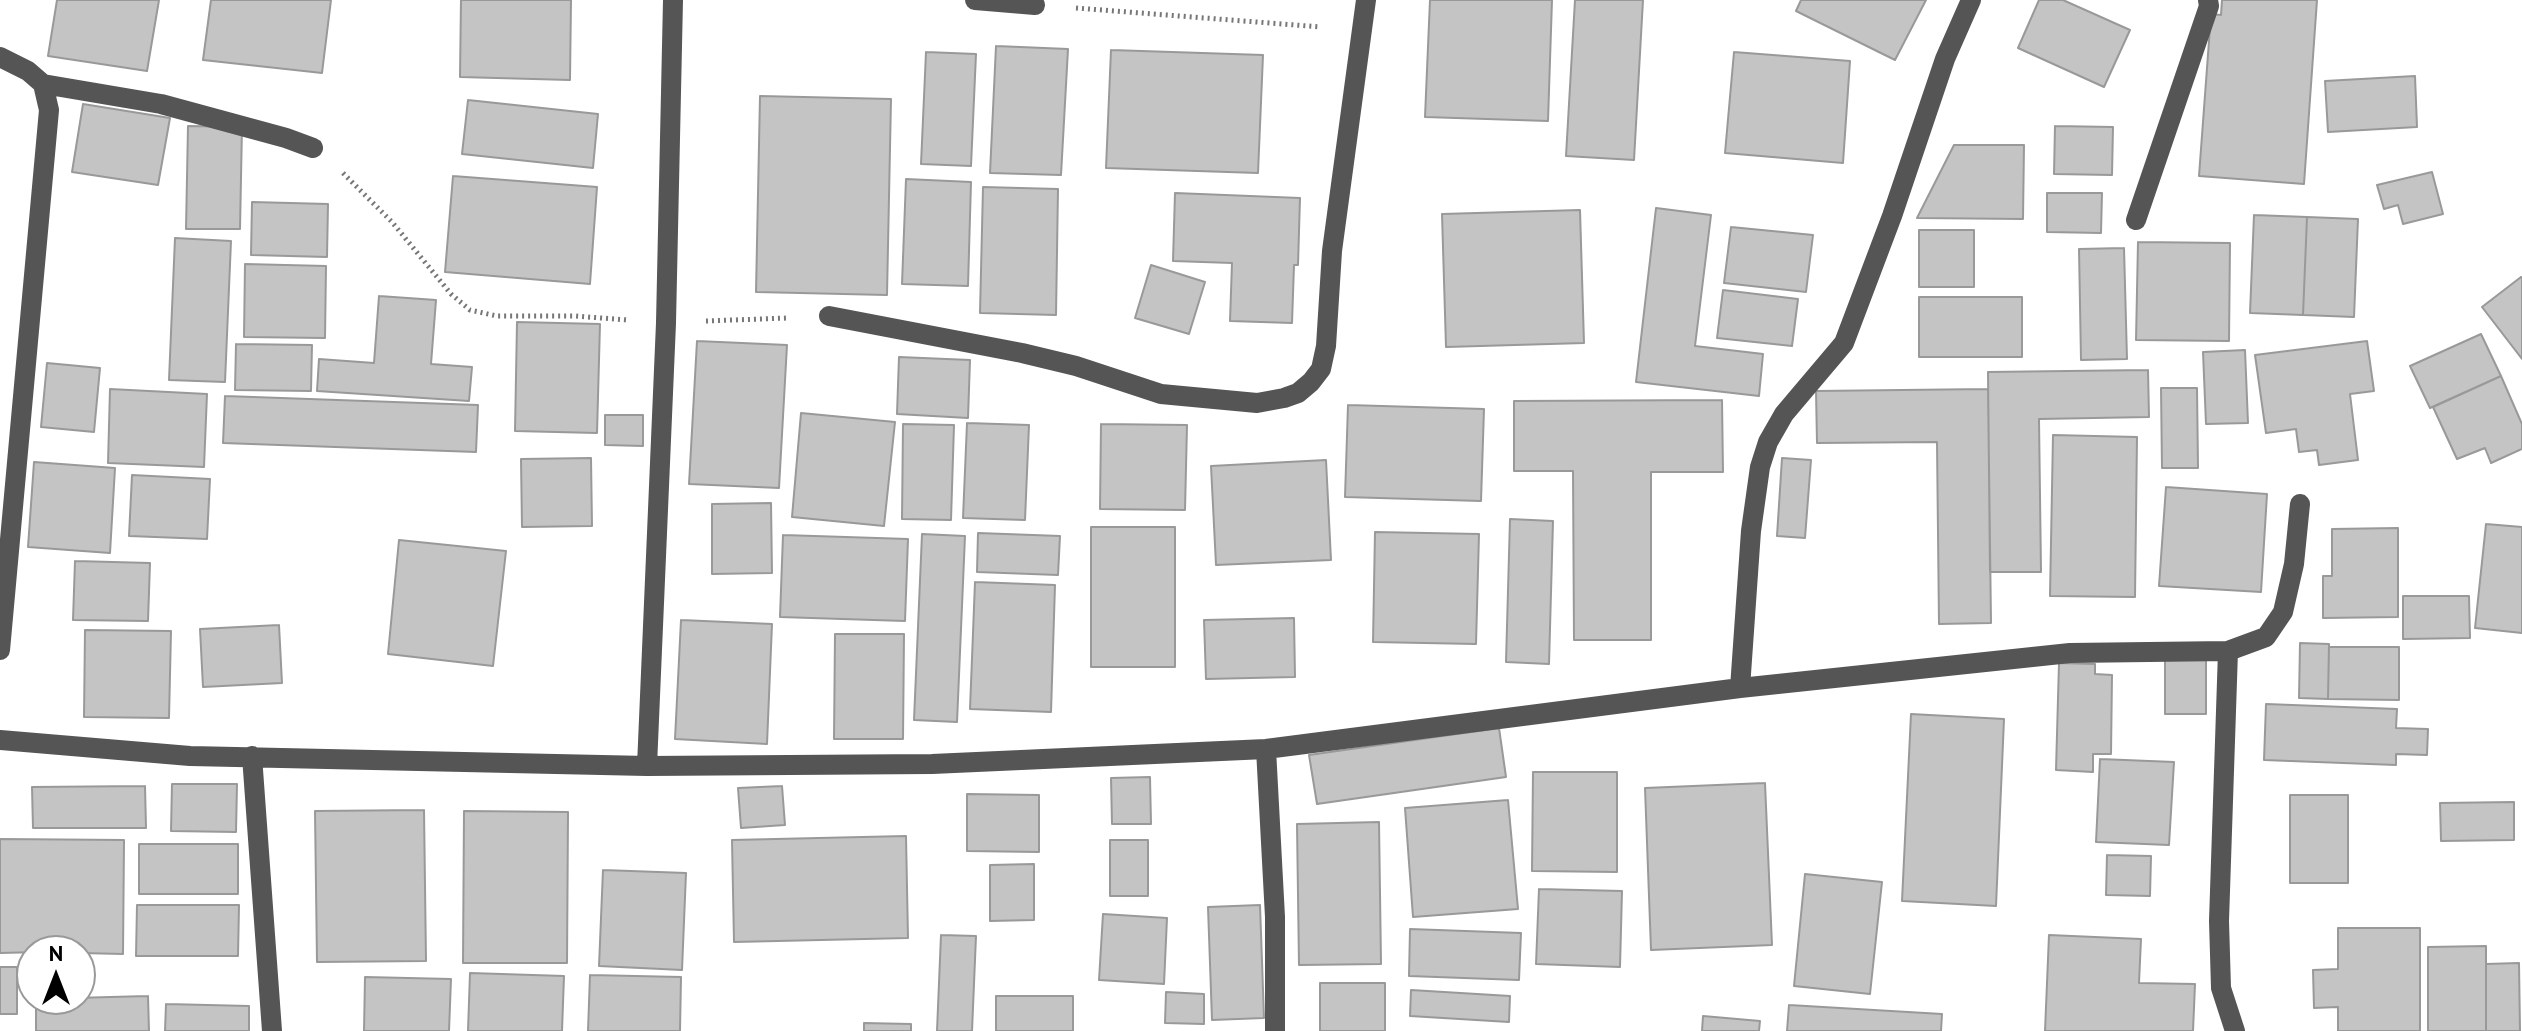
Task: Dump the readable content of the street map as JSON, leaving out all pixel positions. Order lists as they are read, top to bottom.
{
  "north": "top"
}
